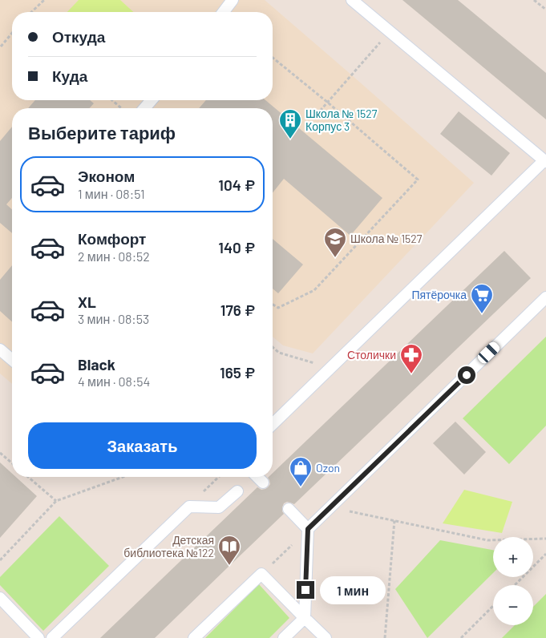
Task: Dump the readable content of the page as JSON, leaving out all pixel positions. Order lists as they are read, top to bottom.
{
  "places": {
    "building": ["Школа № 1527 Корпус 3"],
    "school or university": ["Школа № 1527"],
    "supermarket": ["Пятёрочка"],
    "pharmacy": ["Столички"],
    "shop": ["Ozon"],
    "library": ["Детская библиотека №122"]
  },
  "page": {
    "banner": ["Откуда", "Куда"],
    "heading": "Выберите тариф",
    "list": [
      {
        "name": "Эконом",
        "note": "1 мин · 08:51",
        "value": "104 ₽"
      },
      {
        "name": "Комфорт",
        "note": "2 мин · 08:52",
        "value": "140 ₽"
      },
      {
        "name": "XL",
        "note": "3 мин · 08:53",
        "value": "176 ₽"
      },
      {
        "name": "Black",
        "note": "4 мин · 08:54",
        "value": "165 ₽"
      }
    ],
    "buttons": "Заказать",
    "map_buttons": ["+", "−"],
    "bubble": "1 мин"
  }
}
